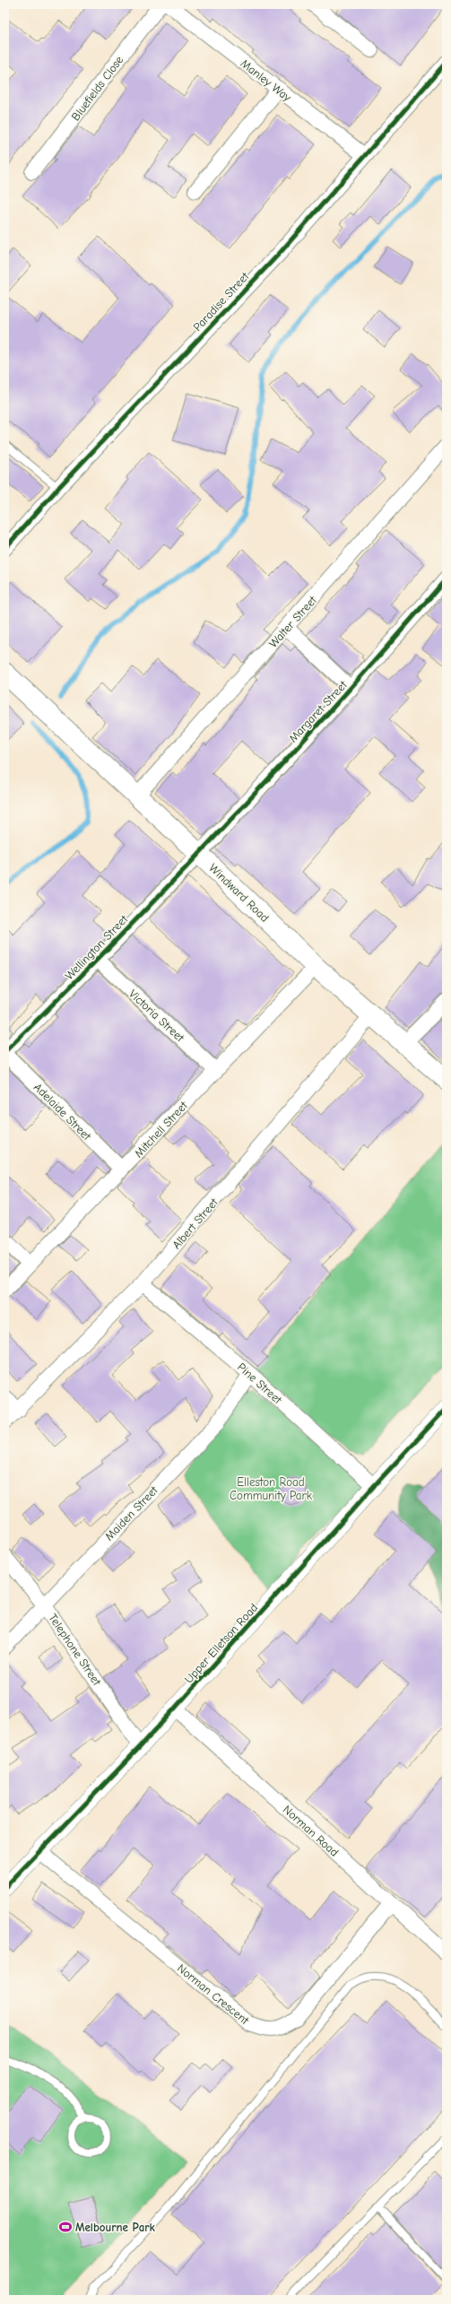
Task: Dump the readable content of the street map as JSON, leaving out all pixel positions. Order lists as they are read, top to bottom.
{
  "streets": {
    "main road": ["Windward Road"],
    "street": [
      "Manley Way",
      "Bluefields Close",
      "Paradise Street",
      "Walter Street",
      "Margaret Street",
      "Wellington Street",
      "Victoria Street",
      "Adelaide Street",
      "Mitchell Street",
      "Albert Street",
      "Pine Street",
      "Maiden Street",
      "Upper Elletson Road",
      "Telephone Street",
      "Norman Road",
      "Norman Crescent"
    ]
  },
  "crossings": [
    ["Manley Way", "Paradise Street"],
    ["Walter Street", "Windward Road"],
    ["Margaret Street", "Windward Road"],
    ["Margaret Street", "Wellington Street"],
    ["Windward Road", "Wellington Street"],
    ["Windward Road", "Mitchell Street"],
    ["Windward Road", "Albert Street"],
    ["Wellington Street", "Victoria Street"],
    ["Wellington Street", "Adelaide Street"],
    ["Victoria Street", "Mitchell Street"],
    ["Adelaide Street", "Mitchell Street"],
    ["Albert Street", "Pine Street"],
    ["Pine Street", "Maiden Street"],
    ["Pine Street", "Upper Elletson Road"],
    ["Maiden Street", "Telephone Street"],
    ["Upper Elletson Road", "Telephone Street"],
    ["Upper Elletson Road", "Norman Road"],
    ["Upper Elletson Road", "Norman Crescent"],
    ["Norman Road", "Norman Crescent"]
  ],
  "parks": ["Elleston Road Community Park"],
  "places": {
    "sports": ["Melbourne Park"]
  }
}
